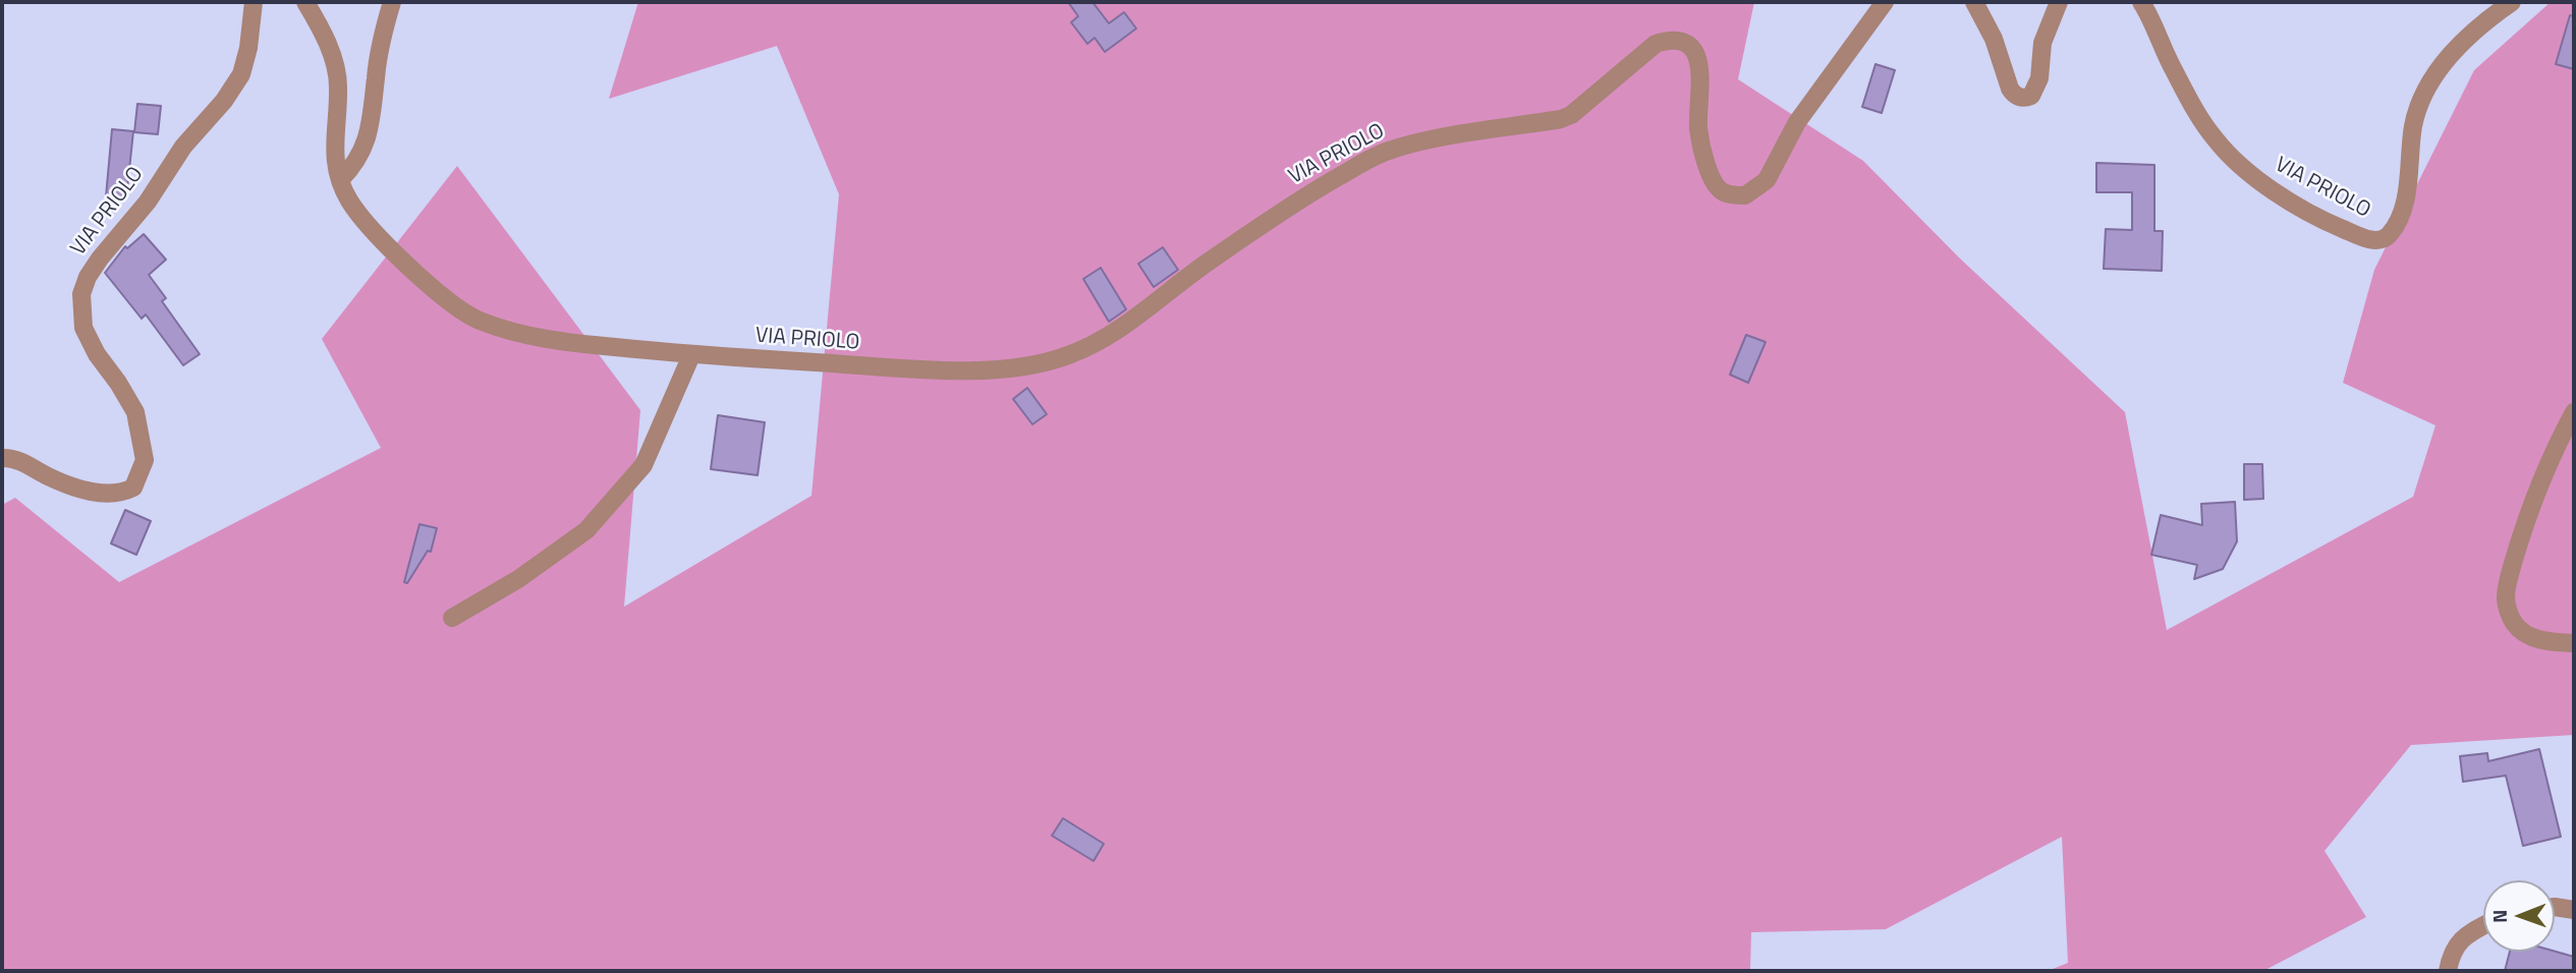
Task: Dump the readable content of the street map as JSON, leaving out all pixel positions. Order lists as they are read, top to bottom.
{
  "streets": {
    "street": ["VIA PRIOLO"]
  },
  "north": "left"
}
